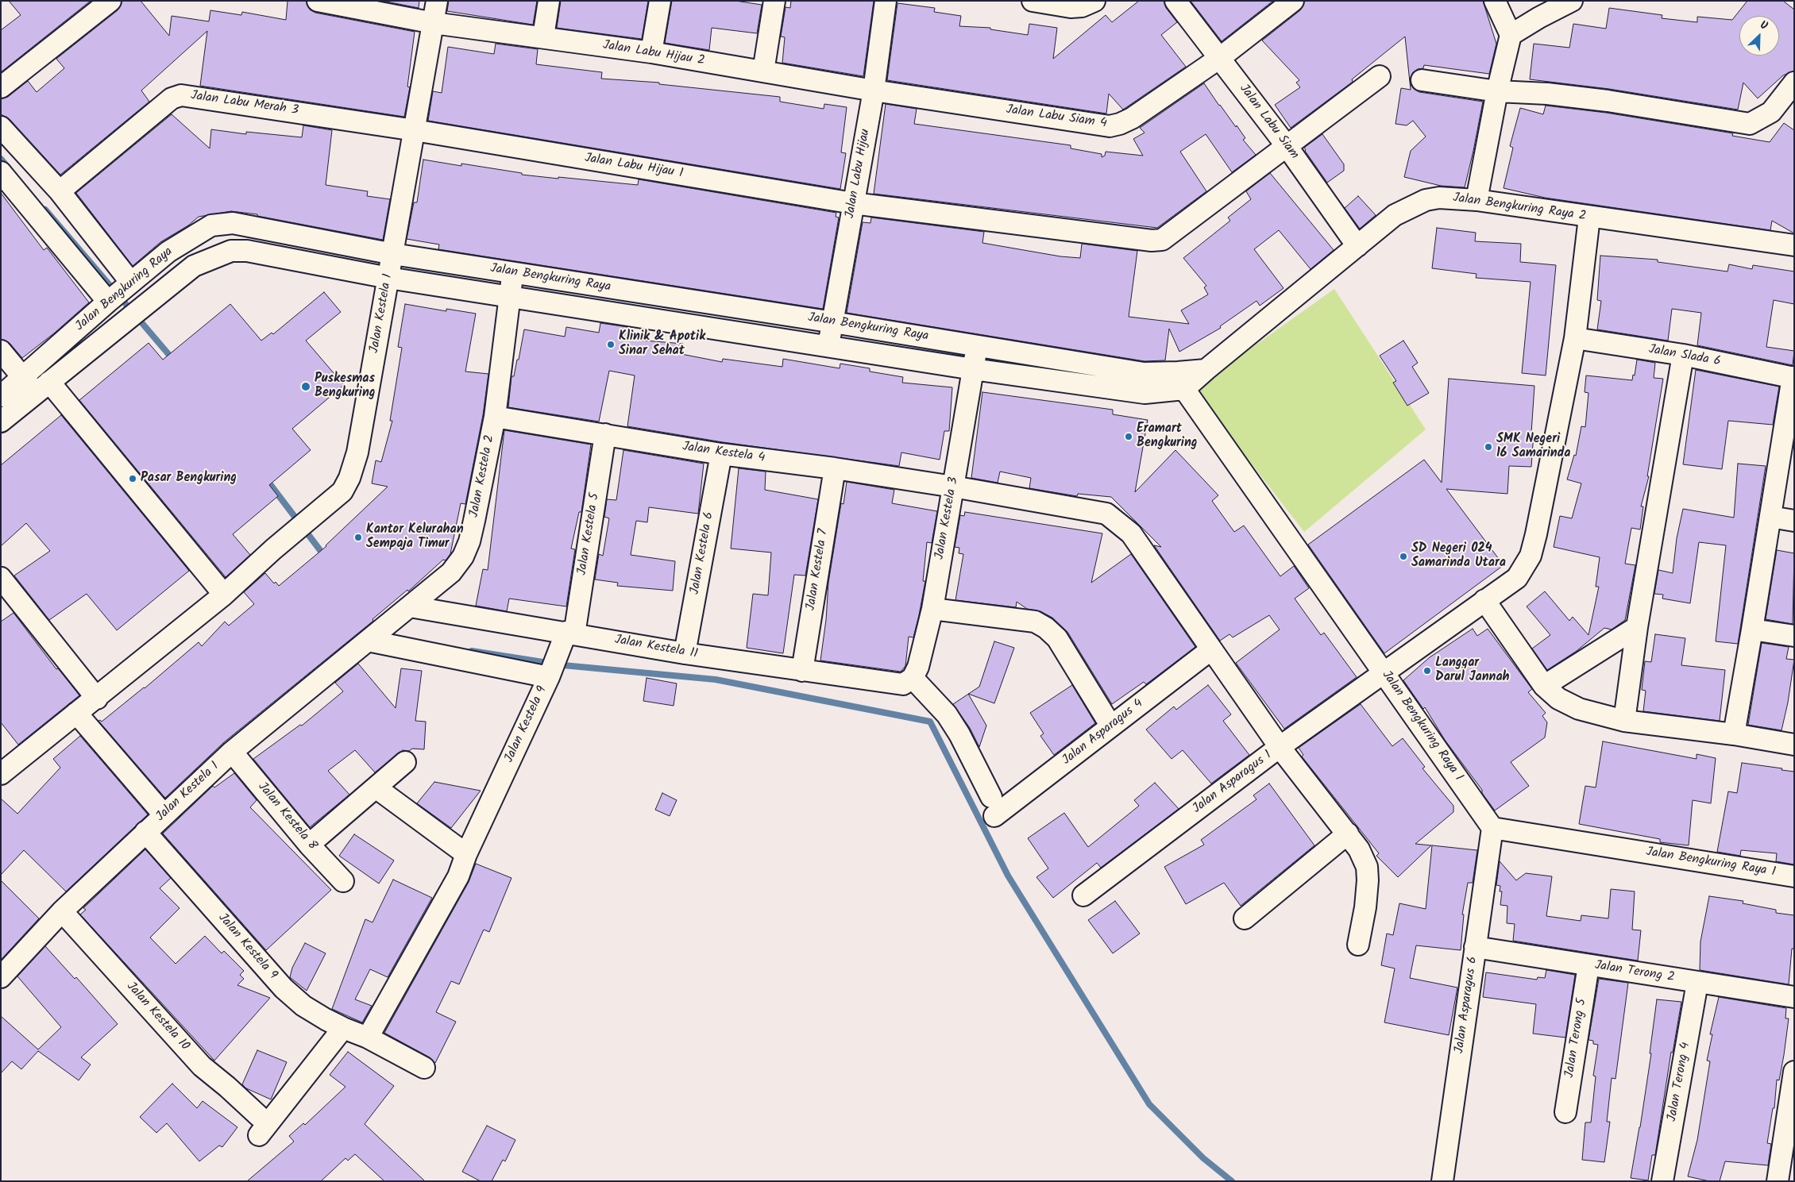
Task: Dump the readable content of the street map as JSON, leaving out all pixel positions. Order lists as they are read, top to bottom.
{
  "streets": {
    "street": [
      "Jalan Labu Hijau 2",
      "Jalan Labu Merah 3",
      "Jalan Labu Siam 4",
      "Jalan Labu Siam",
      "Jalan Labu Hijau 1",
      "Jalan Labu Hijau",
      "Jalan Bengkuring Raya 2",
      "Jalan Bengkuring Raya",
      "Jalan Kestela 1",
      "Jalan Slada 6",
      "Jalan Kestela 4",
      "Jalan Kestela 2",
      "Jalan Kestela 3",
      "Jalan Kestela 5",
      "Jalan Kestela 6",
      "Jalan Kestela 7",
      "Jalan Kestela 11",
      "Jalan Kestela 9",
      "Jalan Bengkuring Raya 1",
      "Jalan Asparagus 4",
      "Jalan Asparagus 1",
      "Jalan Kestela 8",
      "Jalan Terong 2",
      "Jalan Asparagus 6",
      "Jalan Kestela 10",
      "Jalan Terong 5",
      "Jalan Terong 4"
    ]
  },
  "crossings": [
    ["Jalan Labu Hijau 2", "Jalan Labu Siam 4"],
    ["Jalan Labu Hijau 2", "Jalan Labu Hijau"],
    ["Jalan Labu Hijau 2", "Jalan Kestela 1"],
    ["Jalan Labu Merah 3", "Jalan Labu Hijau 1"],
    ["Jalan Labu Merah 3", "Jalan Kestela 1"],
    ["Jalan Labu Siam 4", "Jalan Labu Siam"],
    ["Jalan Labu Siam 4", "Jalan Labu Hijau"],
    ["Jalan Labu Siam", "Jalan Labu Hijau 1"],
    ["Jalan Labu Siam", "Jalan Bengkuring Raya 2"],
    ["Jalan Labu Hijau 1", "Jalan Labu Hijau"],
    ["Jalan Labu Hijau 1", "Jalan Kestela 1"],
    ["Jalan Labu Hijau", "Jalan Bengkuring Raya"],
    ["Jalan Bengkuring Raya 2", "Jalan Bengkuring Raya"],
    ["Jalan Bengkuring Raya 2", "Jalan Bengkuring Raya 1"],
    ["Jalan Bengkuring Raya 2", "Jalan Asparagus 1"],
    ["Jalan Bengkuring Raya", "Jalan Kestela 1"],
    ["Jalan Bengkuring Raya", "Jalan Kestela 2"],
    ["Jalan Bengkuring Raya", "Jalan Kestela 3"],
    ["Jalan Bengkuring Raya", "Jalan Bengkuring Raya 1"],
    ["Jalan Kestela 1", "Jalan Kestela 2"],
    ["Jalan Kestela 1", "Jalan Kestela 9"],
    ["Jalan Kestela 1", "Jalan Kestela 8"],
    ["Jalan Kestela 1", "Jalan Kestela 10"],
    ["Jalan Slada 6", "Jalan Asparagus 1"],
    ["Jalan Kestela 4", "Jalan Kestela 2"],
    ["Jalan Kestela 4", "Jalan Kestela 3"],
    ["Jalan Kestela 4", "Jalan Kestela 5"],
    ["Jalan Kestela 4", "Jalan Kestela 6"],
    ["Jalan Kestela 4", "Jalan Kestela 7"],
    ["Jalan Kestela 4", "Jalan Asparagus 4"],
    ["Jalan Kestela 4", "Jalan Asparagus 1"],
    ["Jalan Kestela 2", "Jalan Kestela 11"],
    ["Jalan Kestela 3", "Jalan Kestela 11"],
    ["Jalan Kestela 3", "Jalan Asparagus 4"],
    ["Jalan Kestela 5", "Jalan Kestela 11"],
    ["Jalan Kestela 5", "Jalan Kestela 9"],
    ["Jalan Kestela 6", "Jalan Kestela 11"],
    ["Jalan Kestela 7", "Jalan Kestela 11"],
    ["Jalan Kestela 11", "Jalan Asparagus 4"],
    ["Jalan Kestela 9", "Jalan Kestela 10"],
    ["Jalan Bengkuring Raya 1", "Jalan Asparagus 1"],
    ["Jalan Bengkuring Raya 1", "Jalan Asparagus 6"],
    ["Jalan Terong 2", "Jalan Asparagus 6"],
    ["Jalan Terong 2", "Jalan Terong 5"],
    ["Jalan Terong 2", "Jalan Terong 4"]
  ],
  "places": [
    "Klinik & Apotik Sinar Sehat",
    "Puskesmas Bengkuring",
    "Eramart Bengkuring",
    "SMK Negeri 16 Samarinda",
    "Pasar Bengkuring",
    "Kantor Kelurahan Sempaja Timur",
    "SD Negeri 024 Samarinda Utara",
    "Langgar Darul Jannah"
  ],
  "north": "top right"
}
